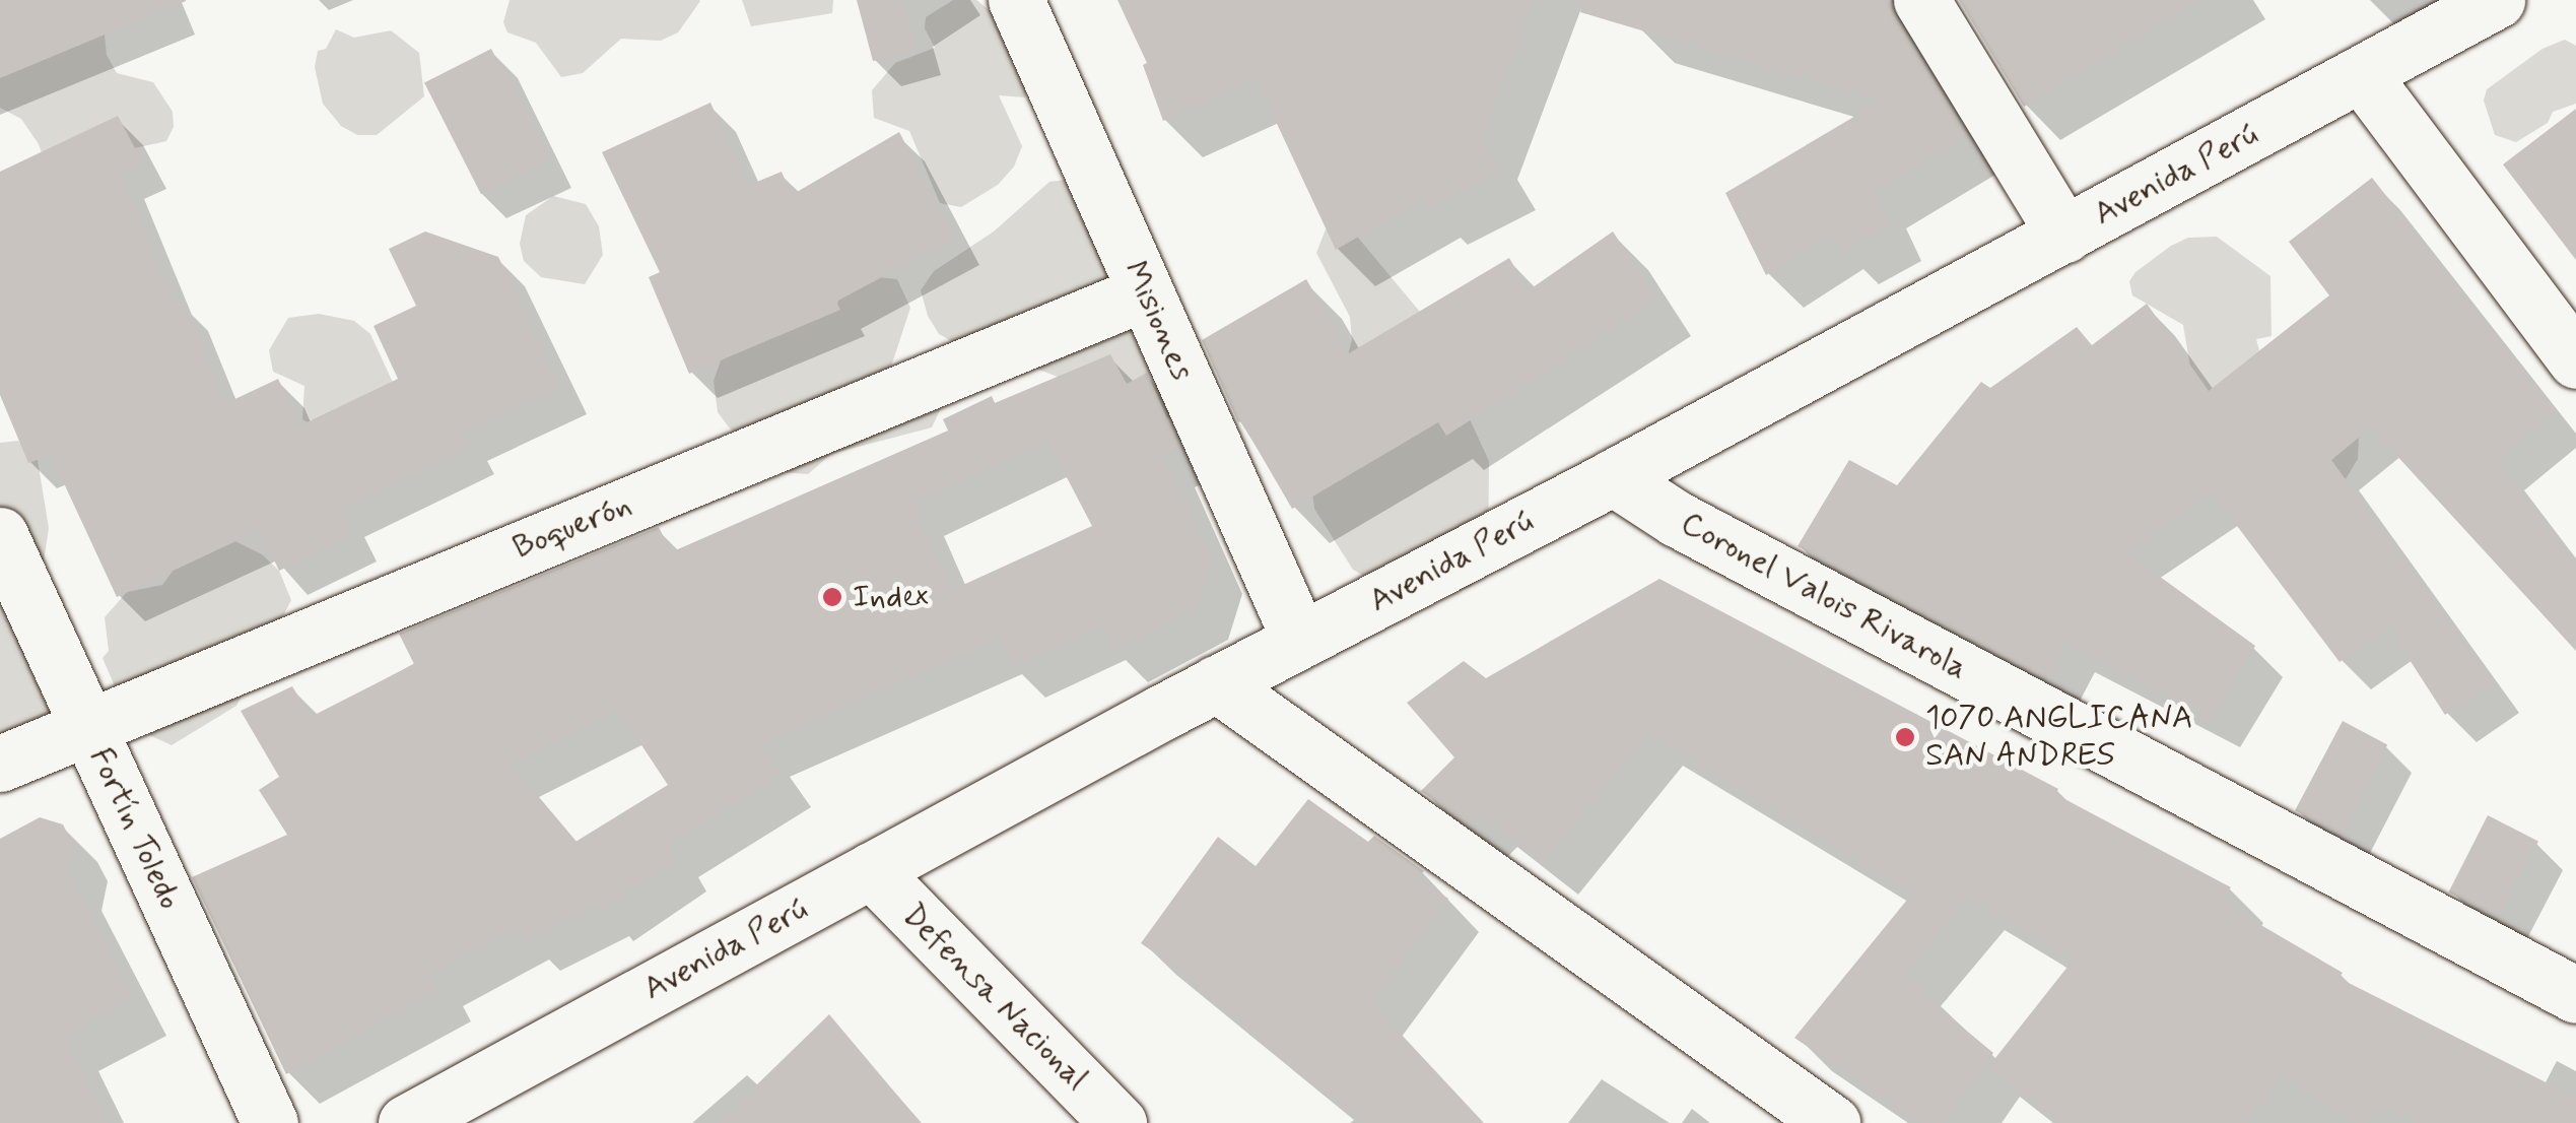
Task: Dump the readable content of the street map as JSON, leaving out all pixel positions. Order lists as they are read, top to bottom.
{
  "streets": {
    "street": [
      "Avenida Perú",
      "Misiones",
      "Boquerón",
      "Coronel Valois Rivarola",
      "Fortín Toledo",
      "Defensa Nacional"
    ]
  },
  "crossings": [
    ["Avenida Perú", "Misiones"],
    ["Avenida Perú", "Coronel Valois Rivarola"],
    ["Avenida Perú", "Defensa Nacional"],
    ["Misiones", "Boquerón"],
    ["Boquerón", "Fortín Toledo"]
  ],
  "places": ["Index", "1070 ANGLICANA SAN ANDRES"]
}
